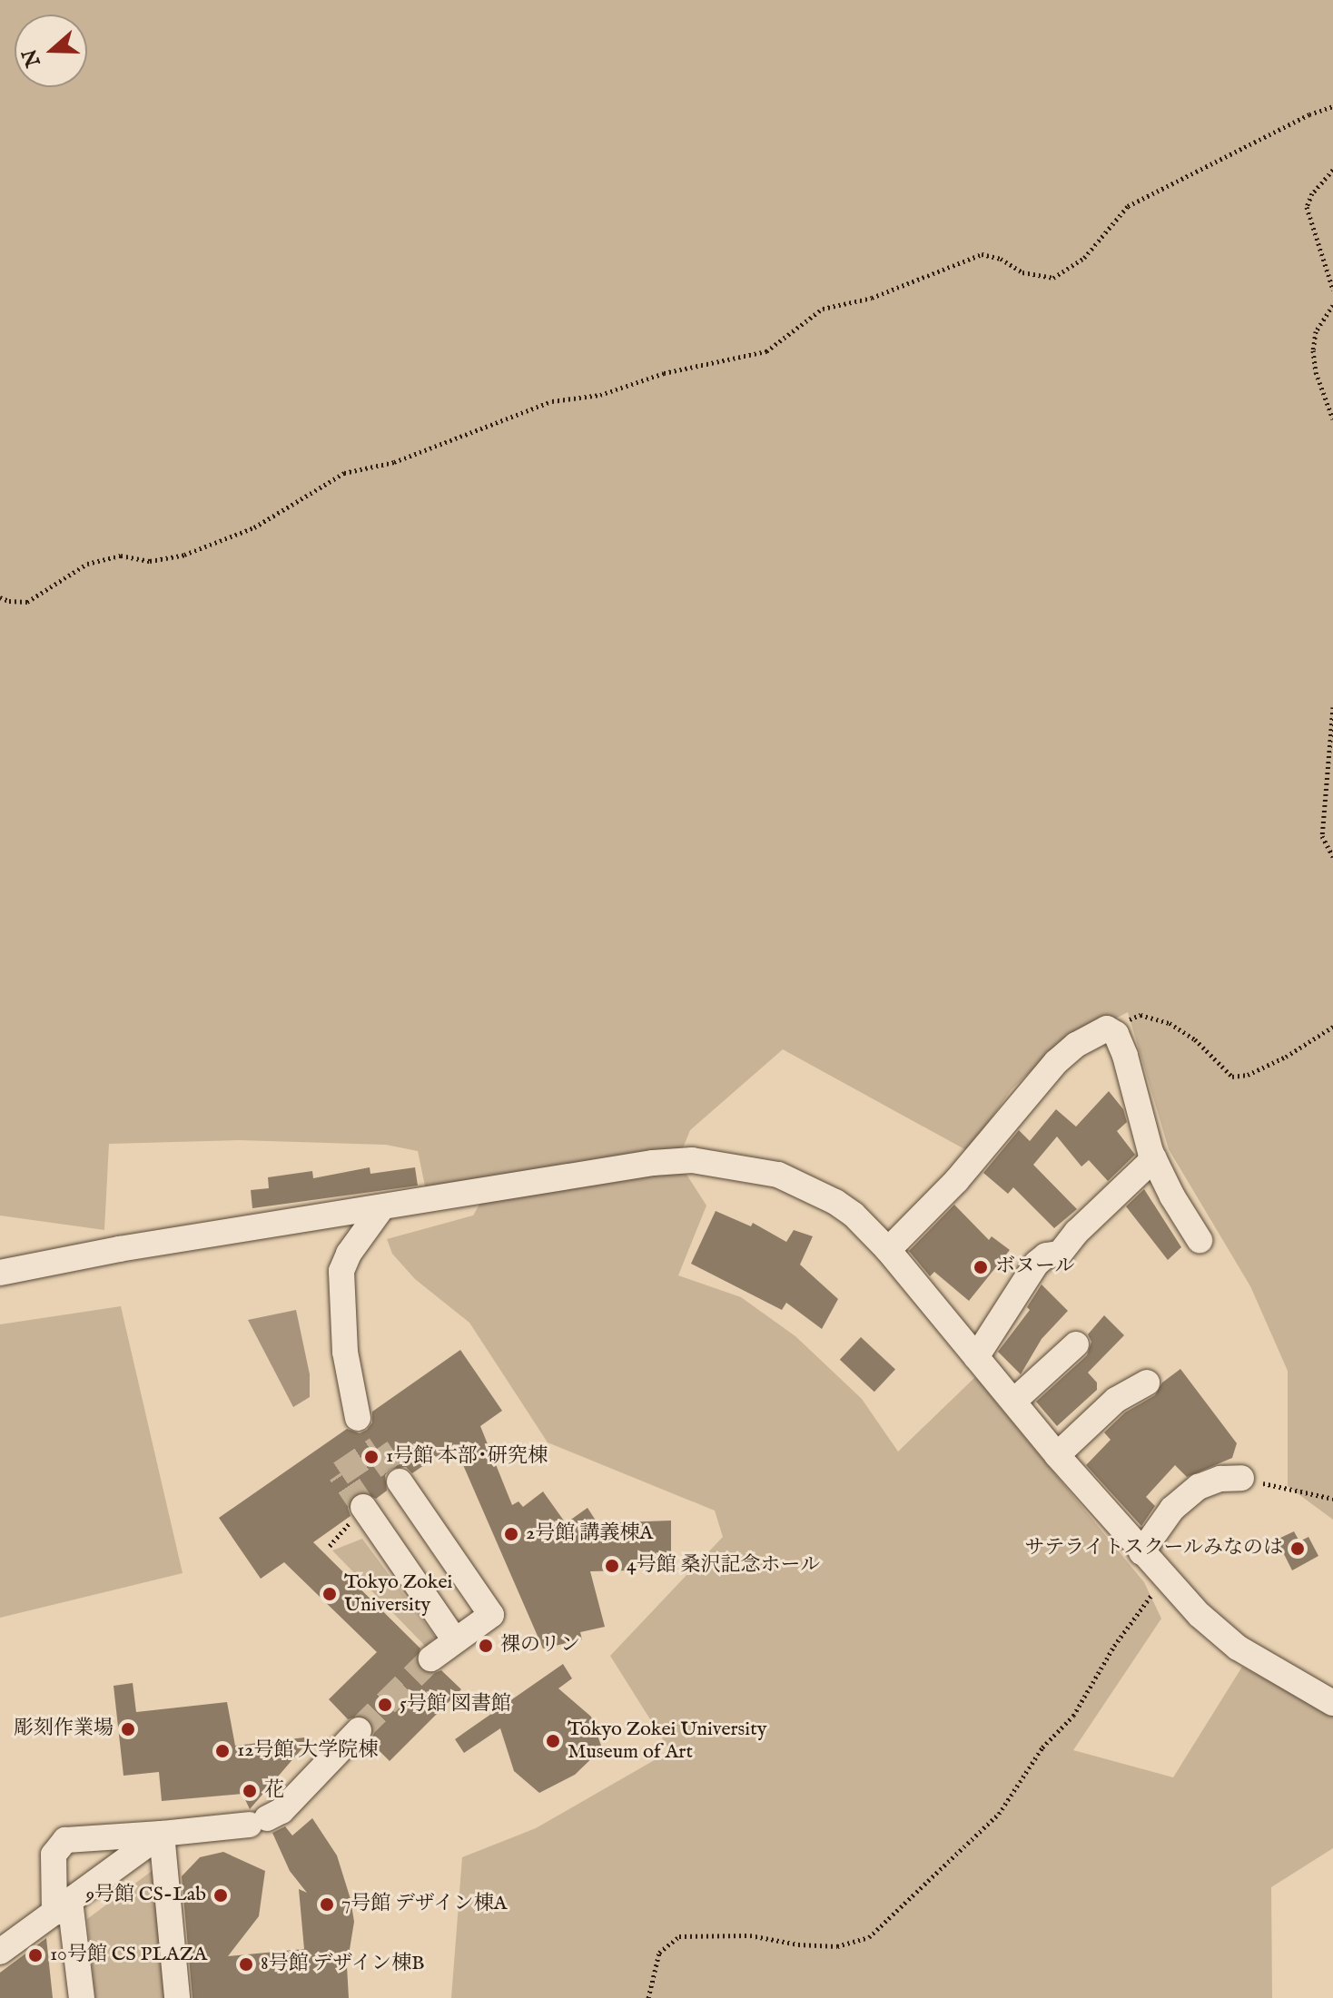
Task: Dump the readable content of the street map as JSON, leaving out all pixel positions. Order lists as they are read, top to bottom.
{
  "places": [
    "ボヌール",
    "1号館 本部･研究棟",
    "2号館 講義棟A",
    "サテライトスクールみなのは",
    "4号館 桑沢記念ホール",
    "Tokyo Zokei University",
    "裸のリン",
    "5号館 図書館",
    "彫刻作業場",
    "Tokyo Zokei University Museum of Art",
    "12号館 大学院棟",
    "花",
    "9号館 CS-Lab",
    "7号館 デザイン棟A",
    "10号館 CS PLAZA",
    "8号館 デザイン棟B"
  ],
  "north": "left"
}
